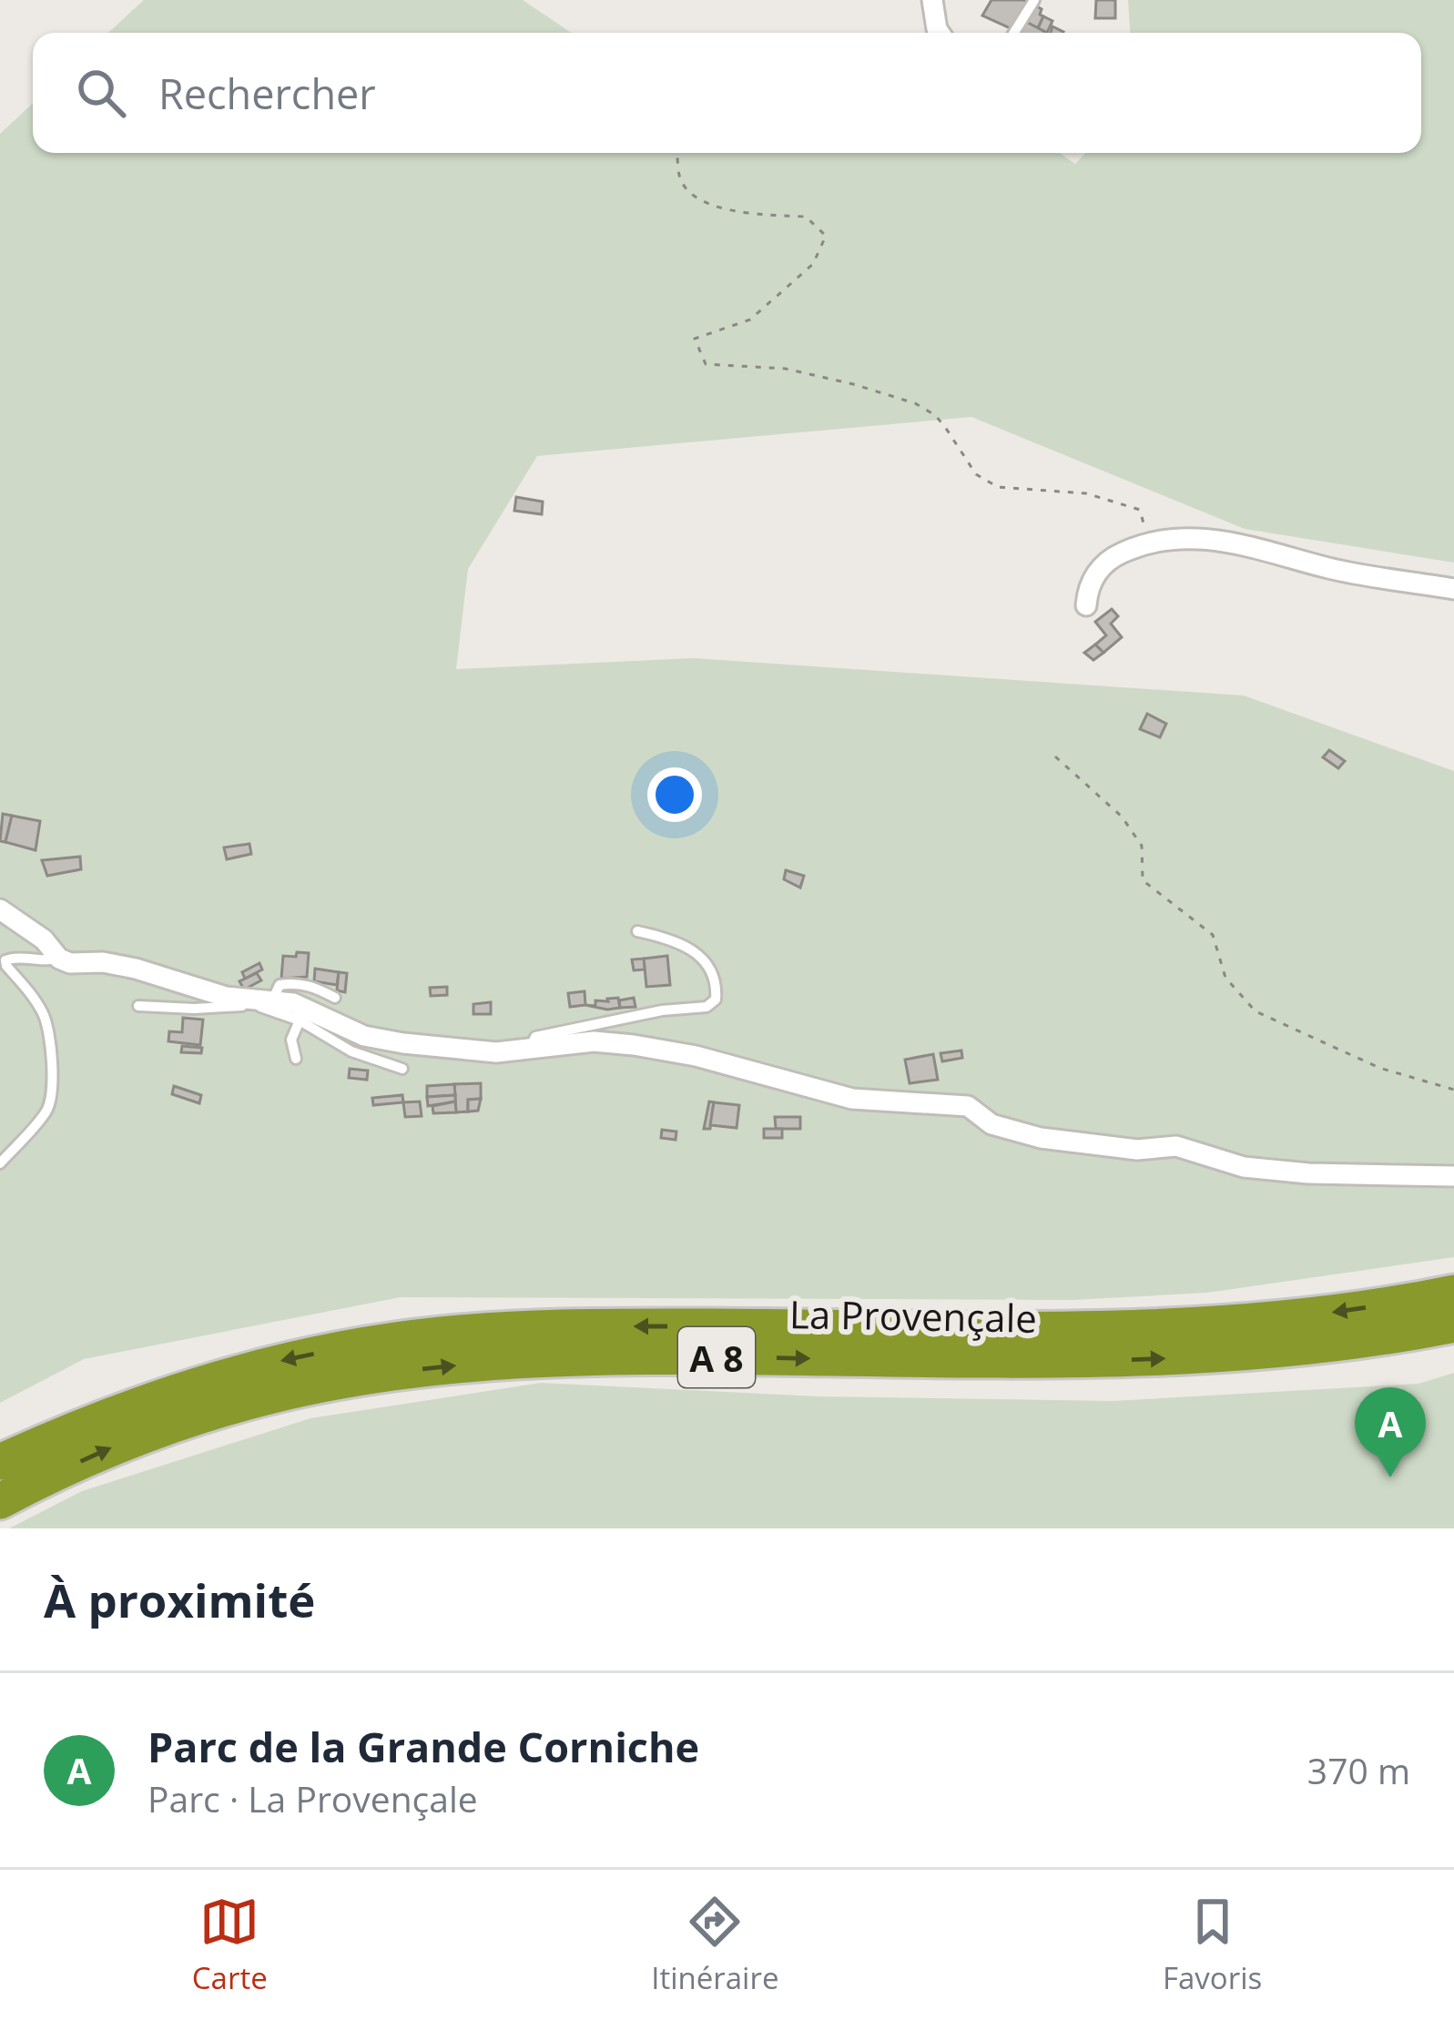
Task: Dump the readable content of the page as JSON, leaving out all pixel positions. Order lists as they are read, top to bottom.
{
  "streets": {
    "highway": ["La Provençale", "A 8"]
  },
  "page": {
    "search": "Rechercher",
    "pins": "A",
    "heading": "À proximité",
    "list": [
      {
        "mark": "A",
        "name": "Parc de la Grande Corniche",
        "note": "Parc · La Provençale",
        "value": "370 m"
      }
    ],
    "nav": ["Carte", "Itinéraire", "Favoris"]
  }
}
